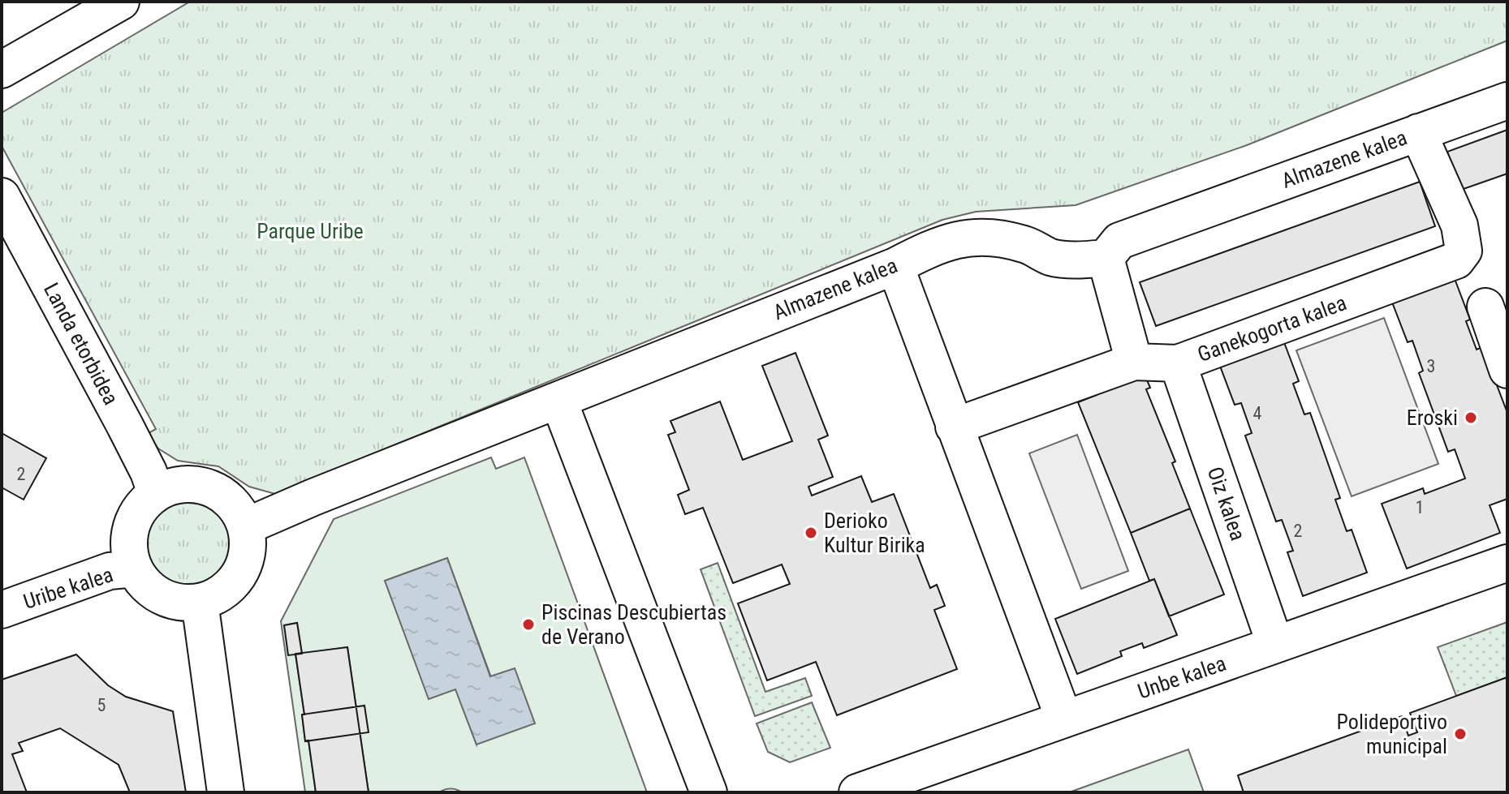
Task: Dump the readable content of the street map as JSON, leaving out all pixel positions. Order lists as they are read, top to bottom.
{
  "streets": {
    "street": [
      "Almazene kalea",
      "Ganekogorta kalea",
      "Landa etorbidea",
      "Oiz kalea",
      "Uribe kalea",
      "Unbe kalea"
    ]
  },
  "crossings": [
    ["Almazene kalea", "Ganekogorta kalea"],
    ["Almazene kalea", "Landa etorbidea"],
    ["Almazene kalea", "Uribe kalea"],
    ["Ganekogorta kalea", "Oiz kalea"],
    ["Landa etorbidea", "Uribe kalea"],
    ["Oiz kalea", "Unbe kalea"]
  ],
  "parks": ["Parque Uribe"],
  "places": [
    "Eroski",
    "Derioko Kultur Birika",
    "Piscinas Descubiertas de Verano",
    "Polideportivo municipal"
  ],
  "house_numbers": [
    "3",
    "4",
    "2",
    "1",
    "2",
    "5"
  ]
}
